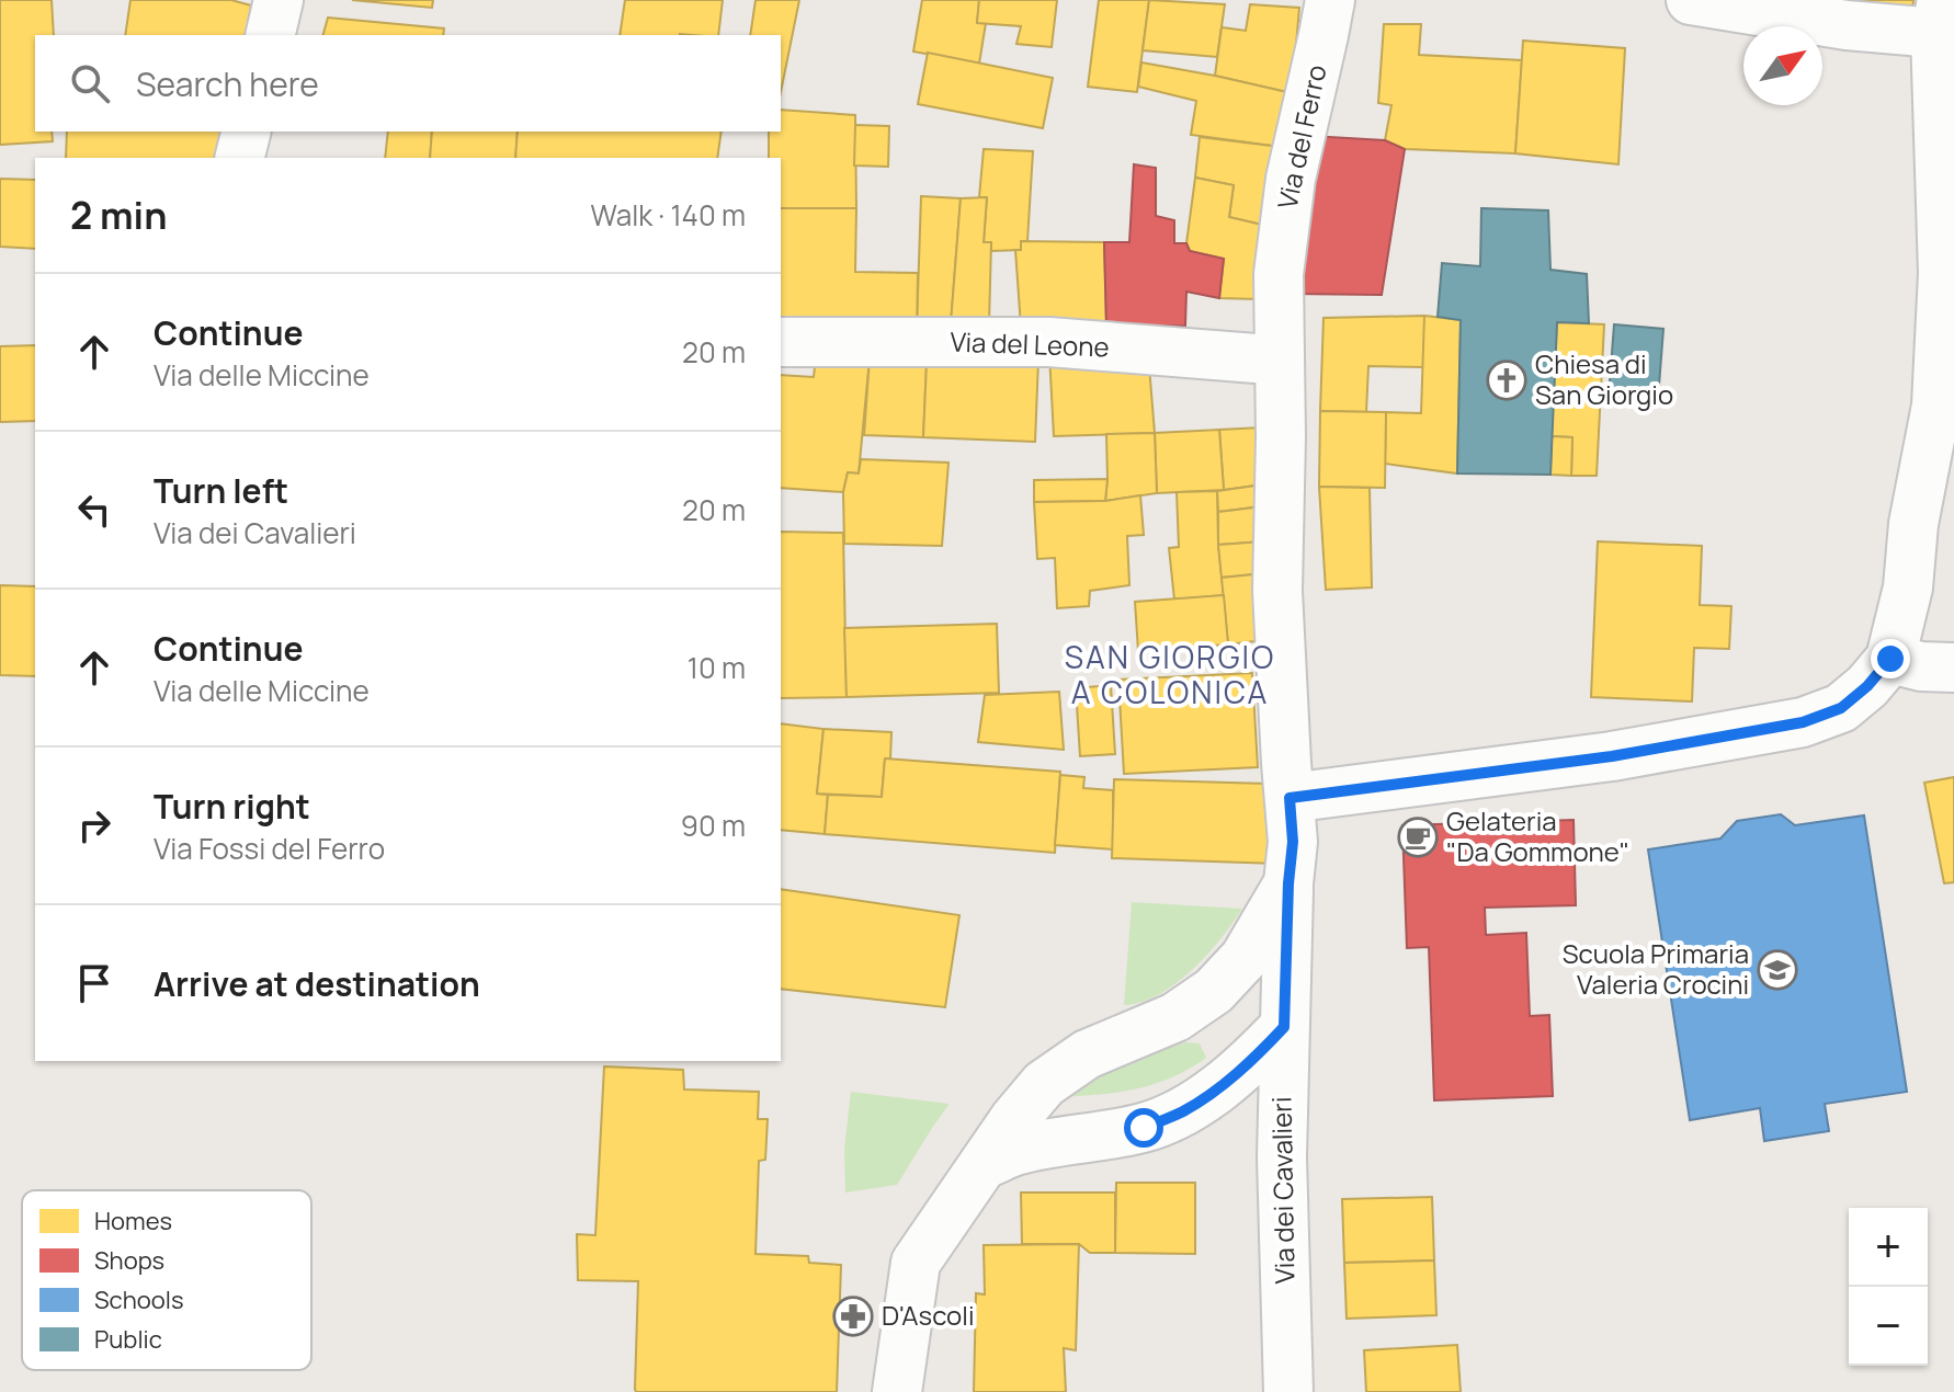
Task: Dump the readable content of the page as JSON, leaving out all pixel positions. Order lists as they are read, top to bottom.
{
  "streets": {
    "street": ["Via del Ferro", "Via del Leone", "Via dei Cavalieri"]
  },
  "crossings": [
    ["Via del Ferro", "Via del Leone"],
    ["Via del Ferro", "Via dei Cavalieri"]
  ],
  "districts": ["SAN GIORGIO A COLONICA"],
  "places": {
    "church": ["Chiesa di San Giorgio"],
    "cafe": ["Gelateria \"Da Gommone\""],
    "school or university": ["Scuola Primaria Valeria Crocini"],
    "pharmacy": ["D'Ascoli"]
  },
  "legend": [
    "Homes",
    "Shops",
    "Schools",
    "Public"
  ],
  "north": "top right",
  "page": {
    "search": "Search here",
    "heading": ["2 min", "Walk · 140 m"],
    "list": [
      ["Continue", "Via delle Miccine", "20 m"],
      ["Turn left", "Via dei Cavalieri", "20 m"],
      ["Continue", "Via delle Miccine", "10 m"],
      ["Turn right", "Via Fossi del Ferro", "90 m"],
      "Arrive at destination"
    ],
    "map_buttons": ["+", "−"]
  }
}
